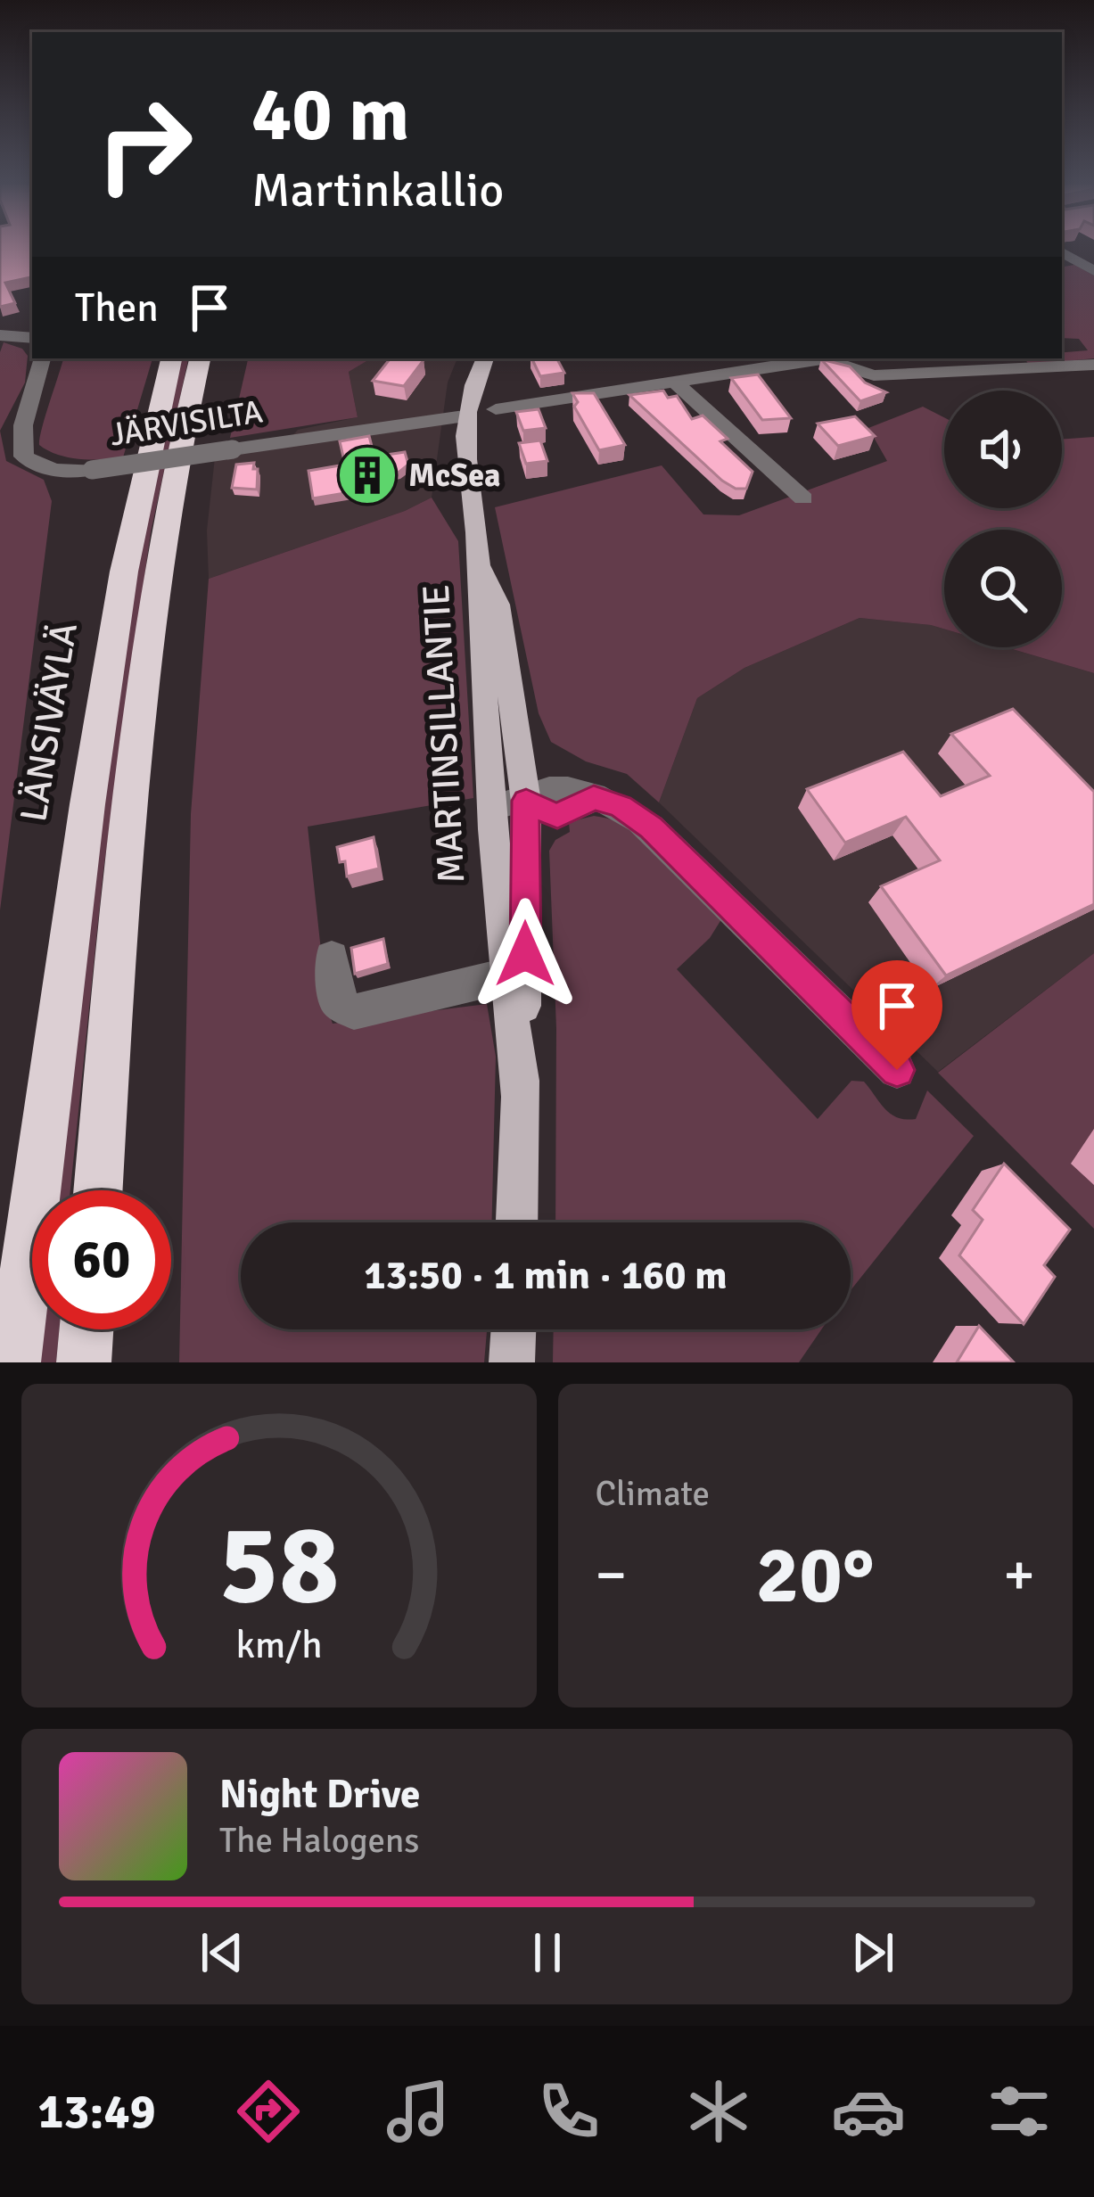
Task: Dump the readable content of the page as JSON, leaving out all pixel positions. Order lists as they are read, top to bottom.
{
  "streets": {
    "highway": ["LÄNSIVÄYLÄ"],
    "main road": ["MARTINSILLANTIE"],
    "street": ["JÄRVISILTA"]
  },
  "crossings": [
    ["JÄRVISILTA", "MARTINSILLANTIE"]
  ],
  "places": {
    "building": ["McSea"]
  },
  "page": {
    "turn": ["40 m", "Martinkallio"],
    "then": "Then",
    "limit": "60",
    "trip": "13:50 · 1 min · 160 m",
    "tile": "Climate",
    "heat": ["−", "20°", "+"],
    "song": ["Night Drive", "The Halogens"],
    "tabs": "13:49",
    "gauge": ["58", "km/h"]
  }
}
